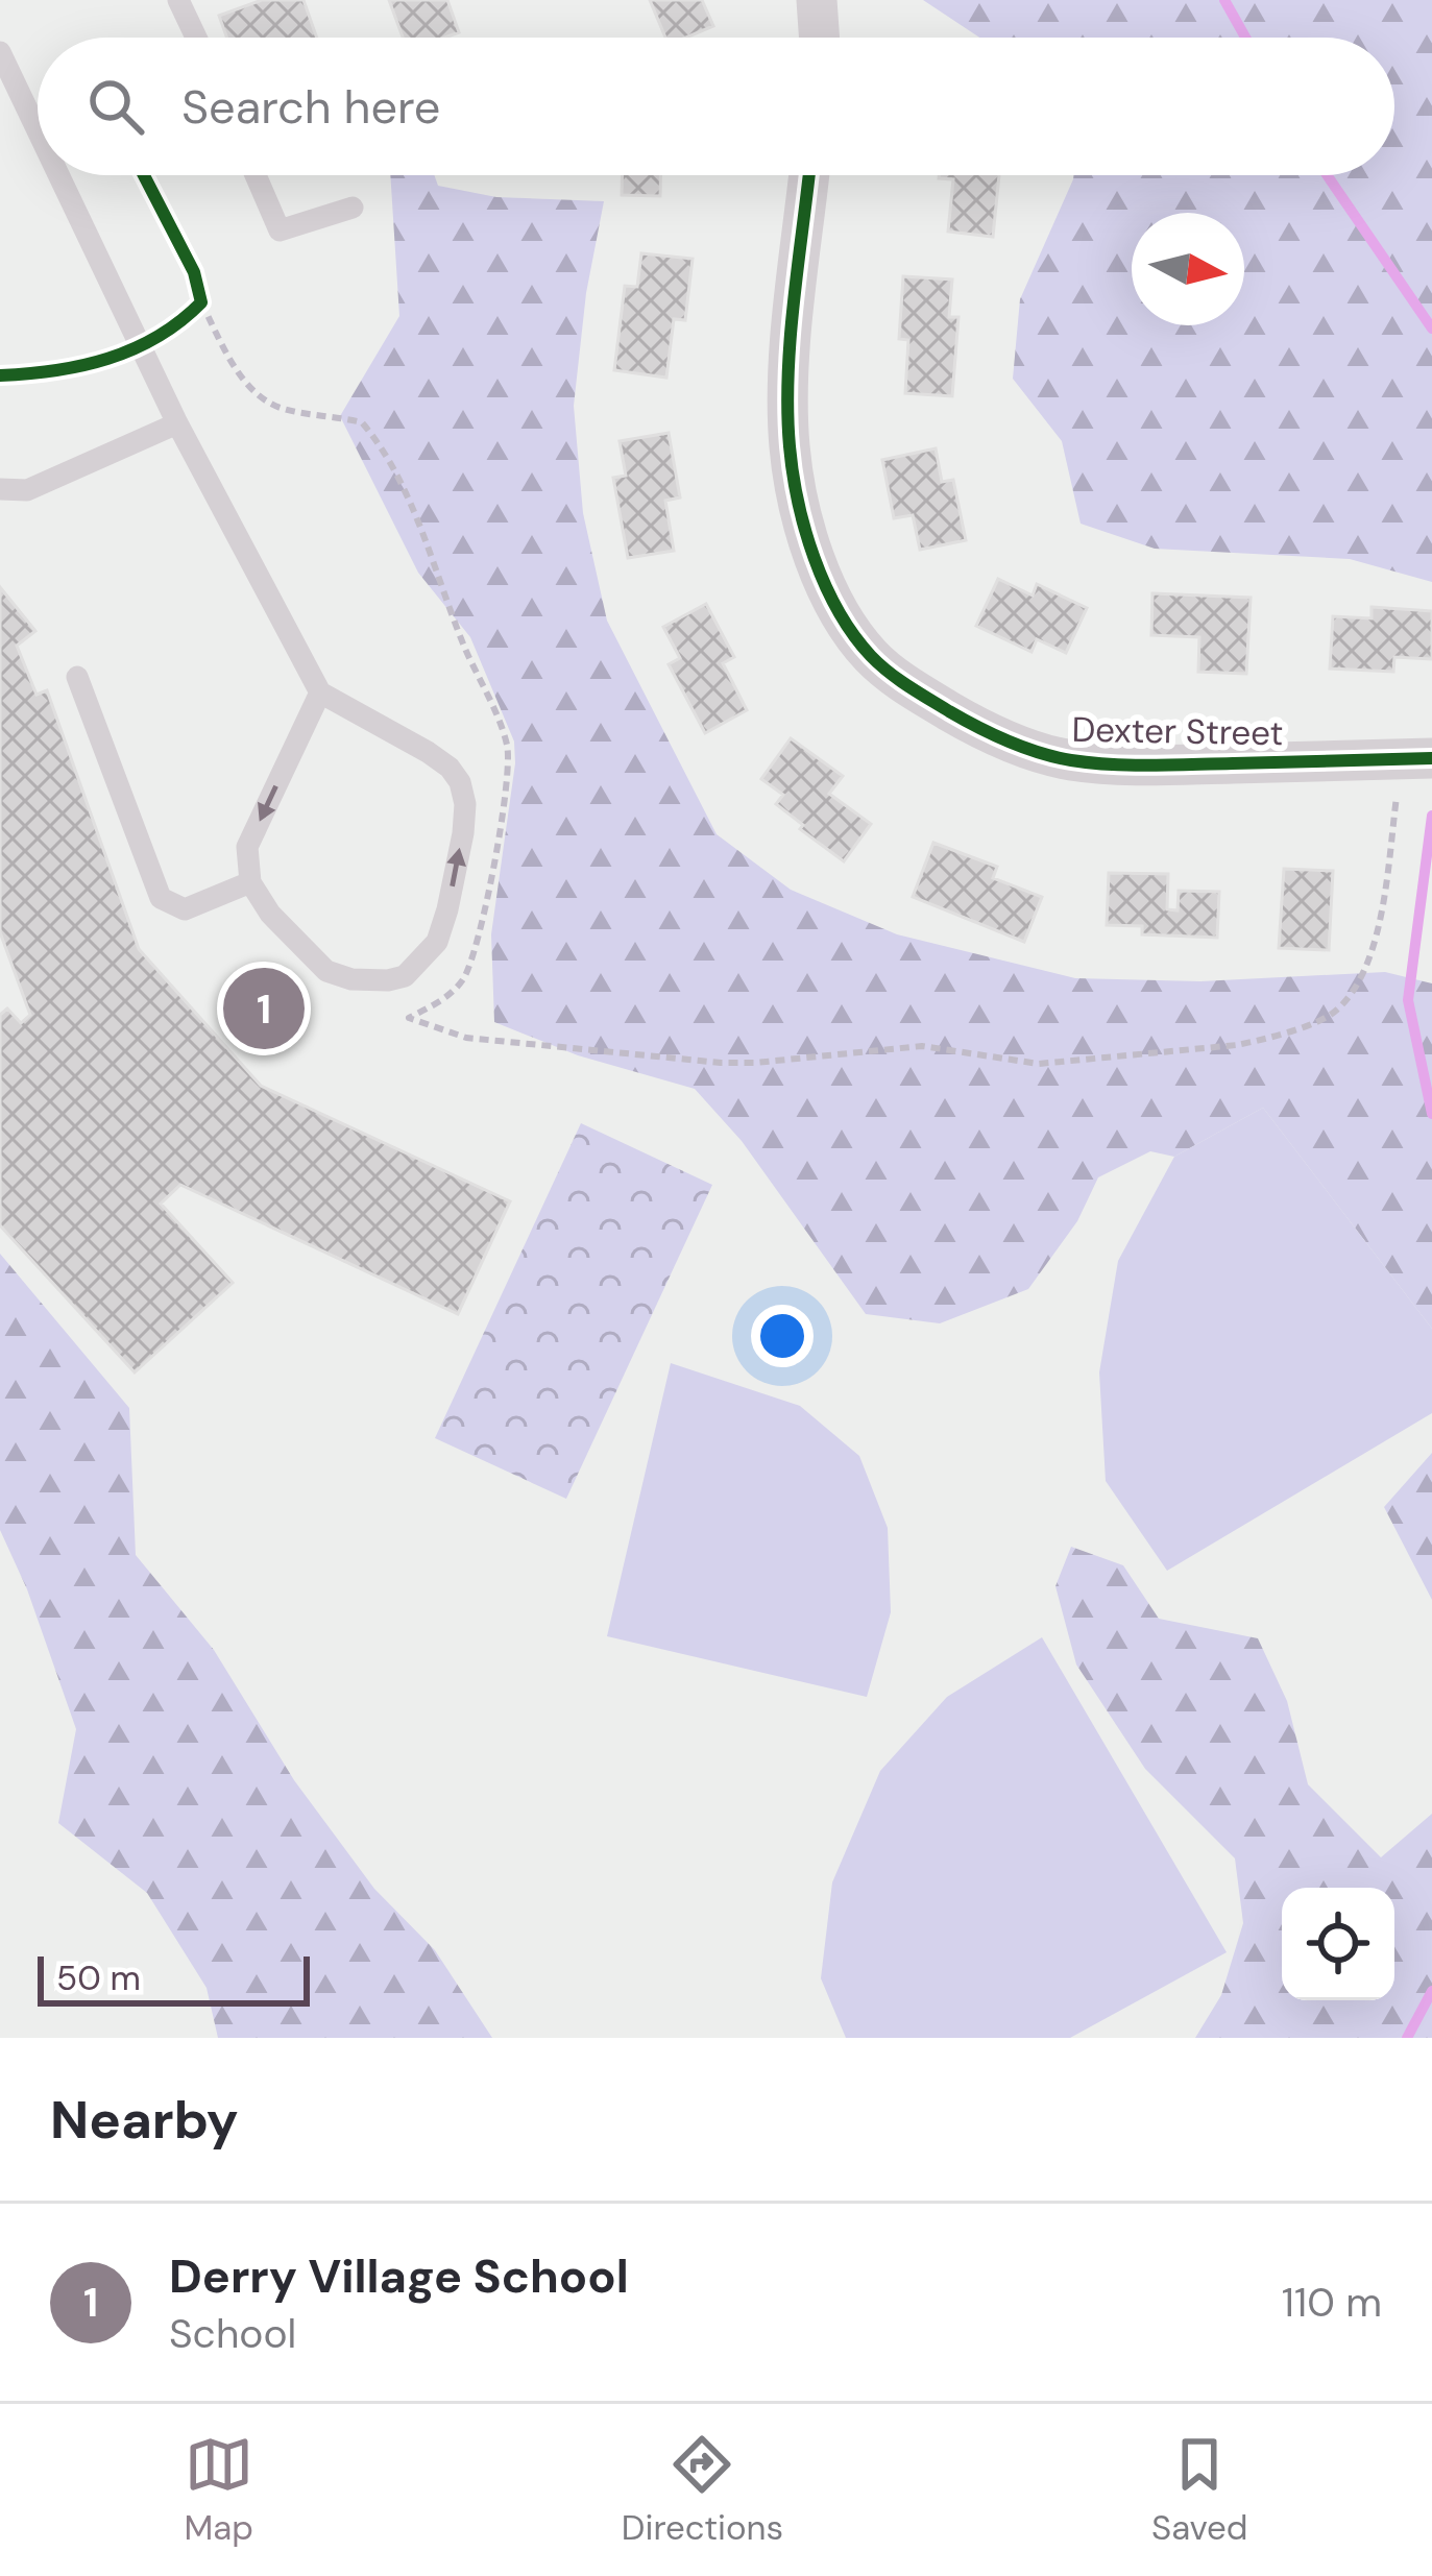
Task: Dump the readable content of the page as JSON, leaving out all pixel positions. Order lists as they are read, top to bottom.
{
  "streets": {
    "street": ["Dexter Street"]
  },
  "scale_bar": "50 m",
  "north": "right",
  "page": {
    "search": "Search here",
    "pins": "1",
    "scale": "50 m",
    "heading": "Nearby",
    "list": [
      {
        "mark": "1",
        "name": "Derry Village School",
        "note": "School",
        "value": "110 m"
      }
    ],
    "nav": ["Map", "Directions", "Saved"]
  }
}
